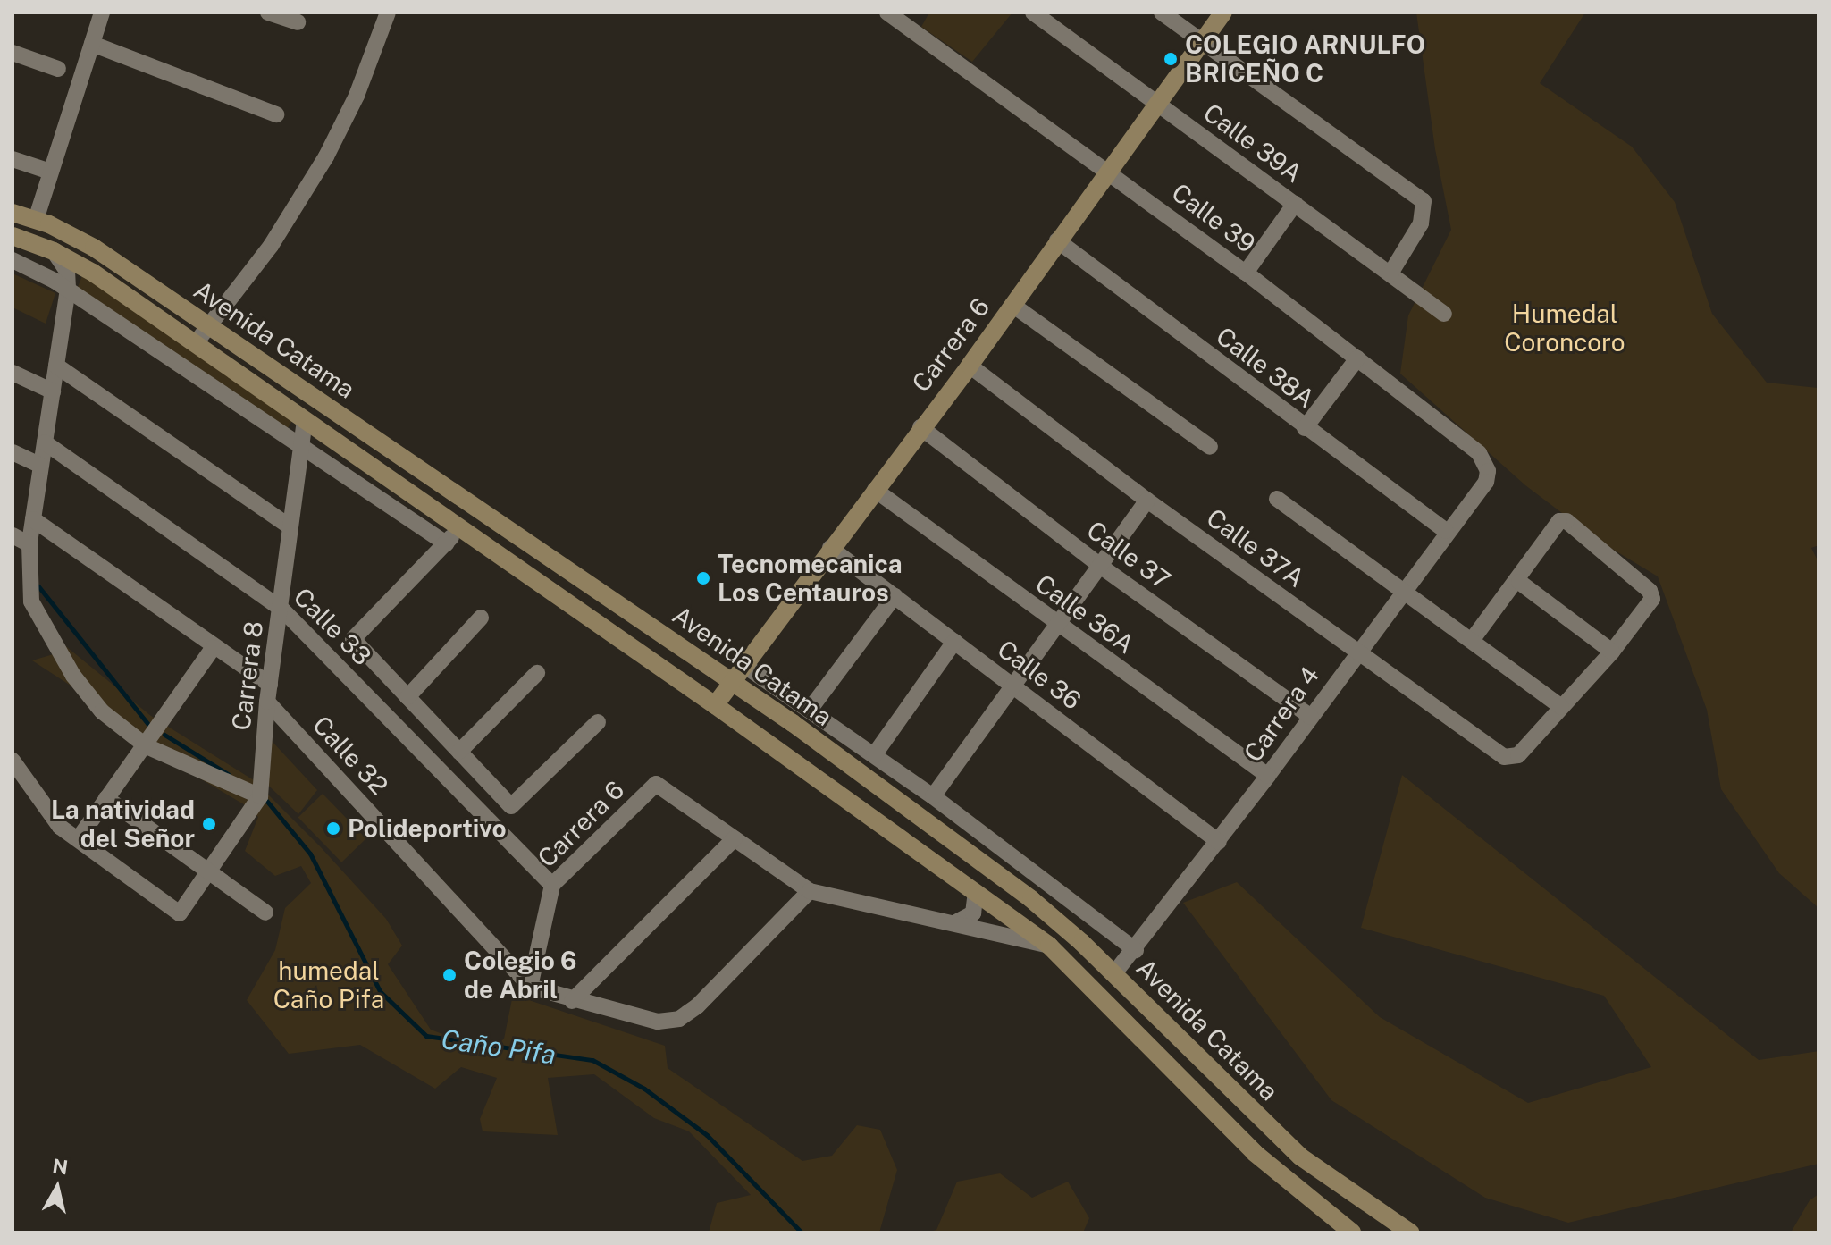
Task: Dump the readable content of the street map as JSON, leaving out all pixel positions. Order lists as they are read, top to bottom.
{
  "streets": {
    "main road": ["Avenida Catama", "Carrera 6"],
    "street": [
      "Calle 39A",
      "Calle 39",
      "Calle 38A",
      "Calle 37A",
      "Calle 37",
      "Calle 36A",
      "Calle 33",
      "Calle 36",
      "Carrera 8",
      "Carrera 4",
      "Calle 32"
    ]
  },
  "crossings": [
    ["Calle 39A", "Carrera 6"],
    ["Calle 39", "Carrera 6"],
    ["Calle 39", "Carrera 4"],
    ["Avenida Catama", "Carrera 6"],
    ["Avenida Catama", "Carrera 8"],
    ["Avenida Catama", "Carrera 4"],
    ["Carrera 6", "Calle 38A"],
    ["Carrera 6", "Calle 37A"],
    ["Carrera 6", "Calle 37"],
    ["Carrera 6", "Calle 36A"],
    ["Carrera 6", "Calle 33"],
    ["Carrera 6", "Calle 36"],
    ["Carrera 6", "Calle 32"],
    ["Calle 38A", "Carrera 4"],
    ["Calle 37A", "Carrera 4"],
    ["Calle 37", "Carrera 4"],
    ["Calle 36A", "Carrera 4"],
    ["Calle 33", "Carrera 8"],
    ["Calle 36", "Carrera 4"],
    ["Carrera 8", "Calle 32"]
  ],
  "water": ["Caño Pifa"],
  "parks": ["Humedal Coroncoro", "humedal Caño Pifa"],
  "places": [
    "COLEGIO ARNULFO BRICEÑO C",
    "Tecnomecanica Los Centauros",
    "La natividad del Señor",
    "Polideportivo",
    "Colegio 6 de Abril"
  ],
  "north": "top"
}
